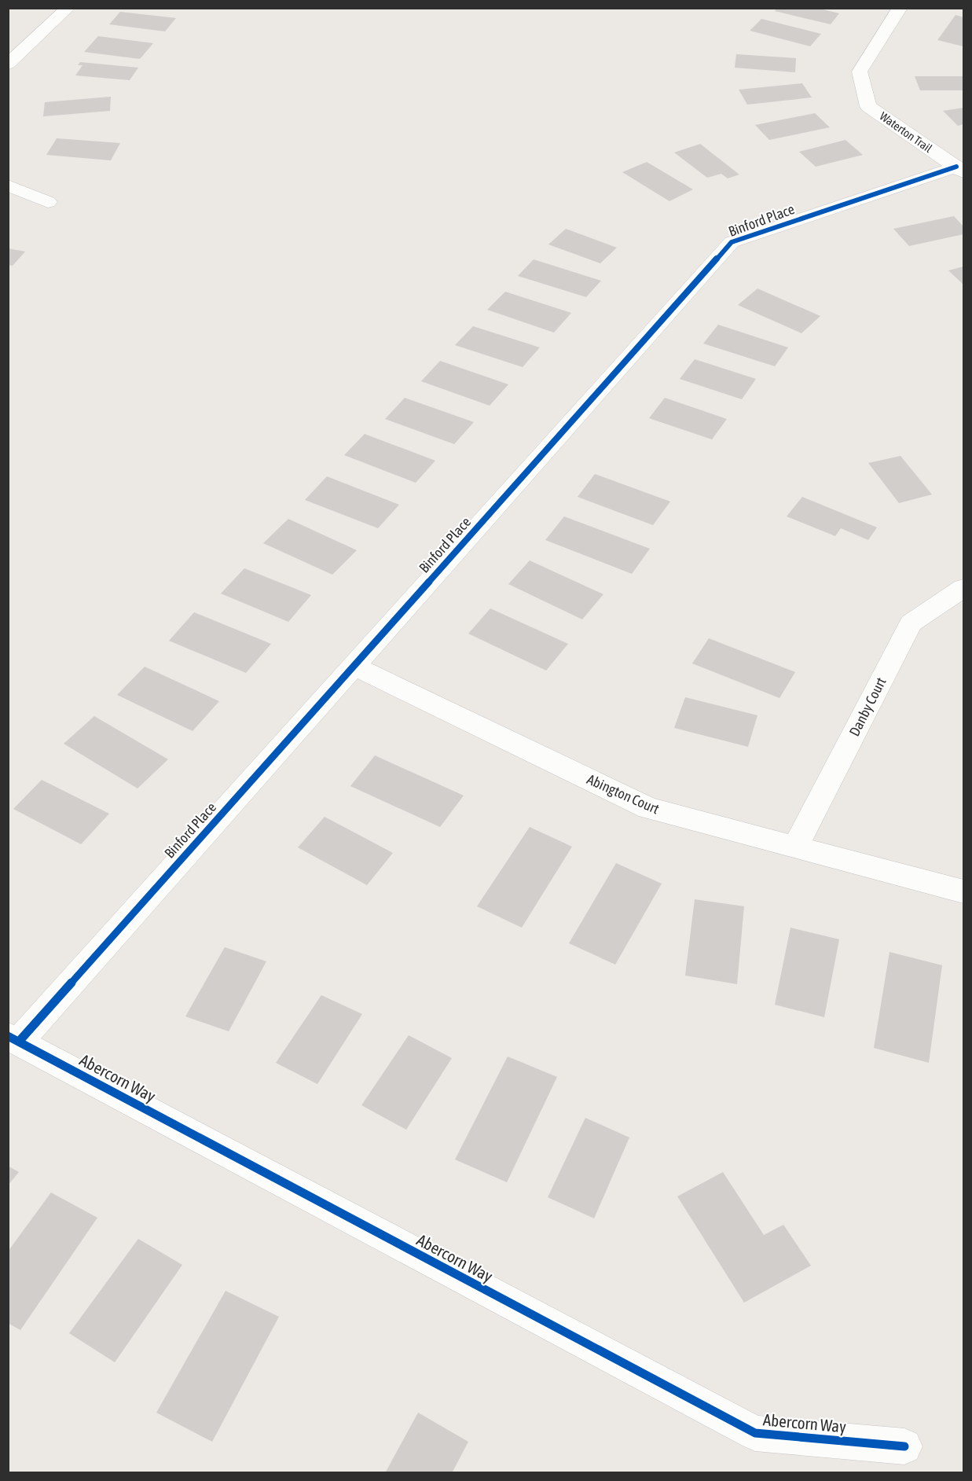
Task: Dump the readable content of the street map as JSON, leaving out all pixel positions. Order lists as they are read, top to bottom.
{
  "streets": {
    "street": [
      "Waterton Trail",
      "Binford Place",
      "Danby Court",
      "Abington Court",
      "Abercorn Way"
    ]
  },
  "crossings": [
    ["Waterton Trail", "Binford Place"],
    ["Binford Place", "Abington Court"],
    ["Binford Place", "Abercorn Way"],
    ["Danby Court", "Abington Court"]
  ]
}
